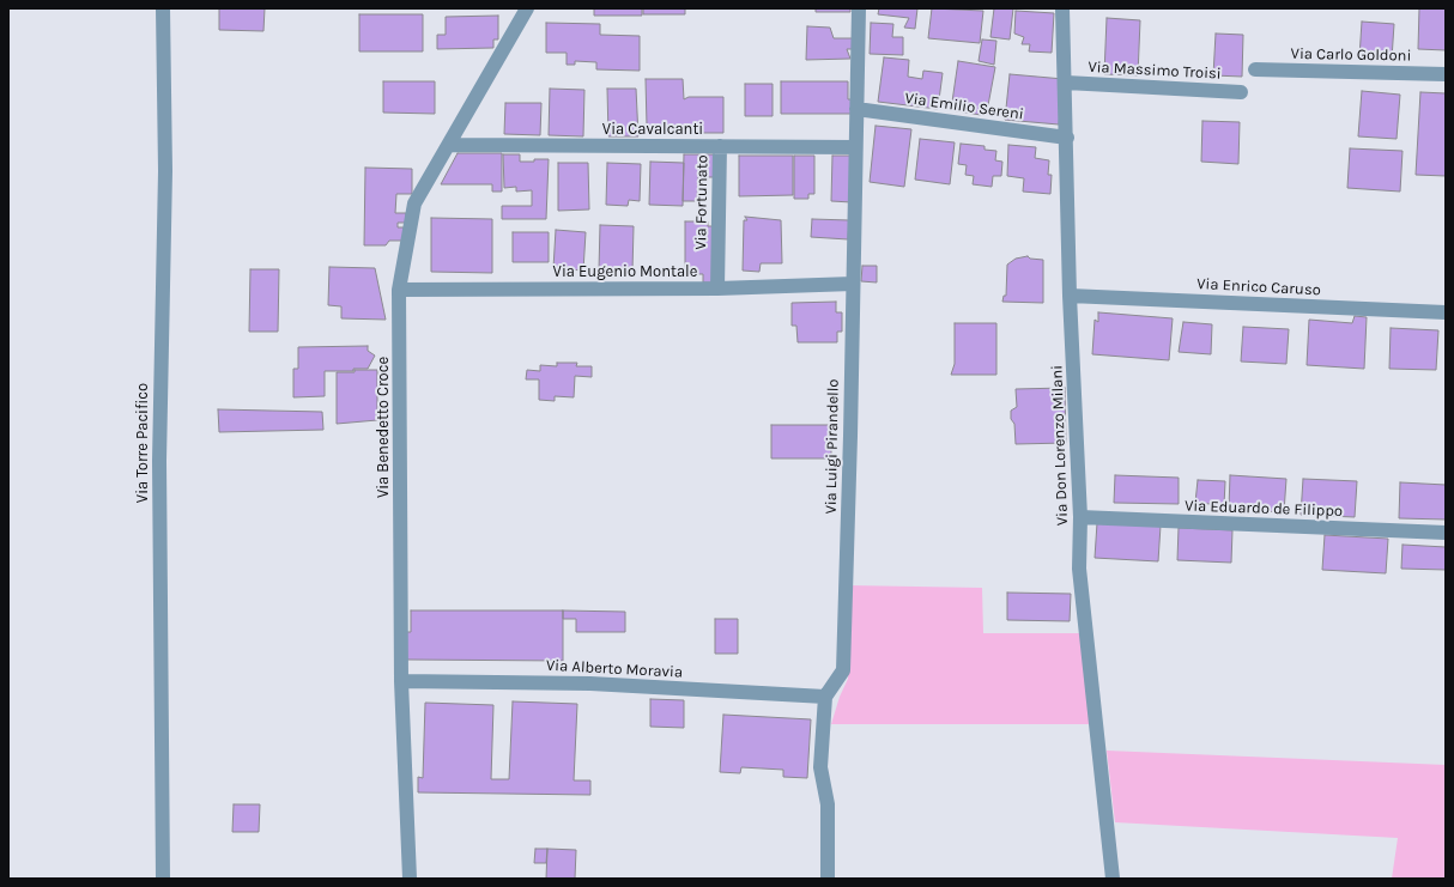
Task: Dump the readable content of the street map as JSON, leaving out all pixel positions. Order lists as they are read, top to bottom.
{
  "streets": {
    "street": [
      "Via Carlo Goldoni",
      "Via Massimo Troisi",
      "Via Emilio Sereni",
      "Via Cavalcanti",
      "Via Fortunato",
      "Via Eugenio Montale",
      "Via Enrico Caruso",
      "Via Benedetto Croce",
      "Via Torre Pacifico",
      "Via Don Lorenzo Milani",
      "Via Luigi Pirandello",
      "Via Eduardo de Filippo",
      "Via Alberto Moravia"
    ]
  },
  "crossings": [
    ["Via Massimo Troisi", "Via Don Lorenzo Milani"],
    ["Via Emilio Sereni", "Via Don Lorenzo Milani"],
    ["Via Emilio Sereni", "Via Luigi Pirandello"],
    ["Via Cavalcanti", "Via Fortunato"],
    ["Via Cavalcanti", "Via Benedetto Croce"],
    ["Via Cavalcanti", "Via Luigi Pirandello"],
    ["Via Fortunato", "Via Eugenio Montale"],
    ["Via Eugenio Montale", "Via Benedetto Croce"],
    ["Via Eugenio Montale", "Via Luigi Pirandello"],
    ["Via Enrico Caruso", "Via Don Lorenzo Milani"],
    ["Via Benedetto Croce", "Via Alberto Moravia"],
    ["Via Don Lorenzo Milani", "Via Eduardo de Filippo"],
    ["Via Luigi Pirandello", "Via Alberto Moravia"]
  ]
}
